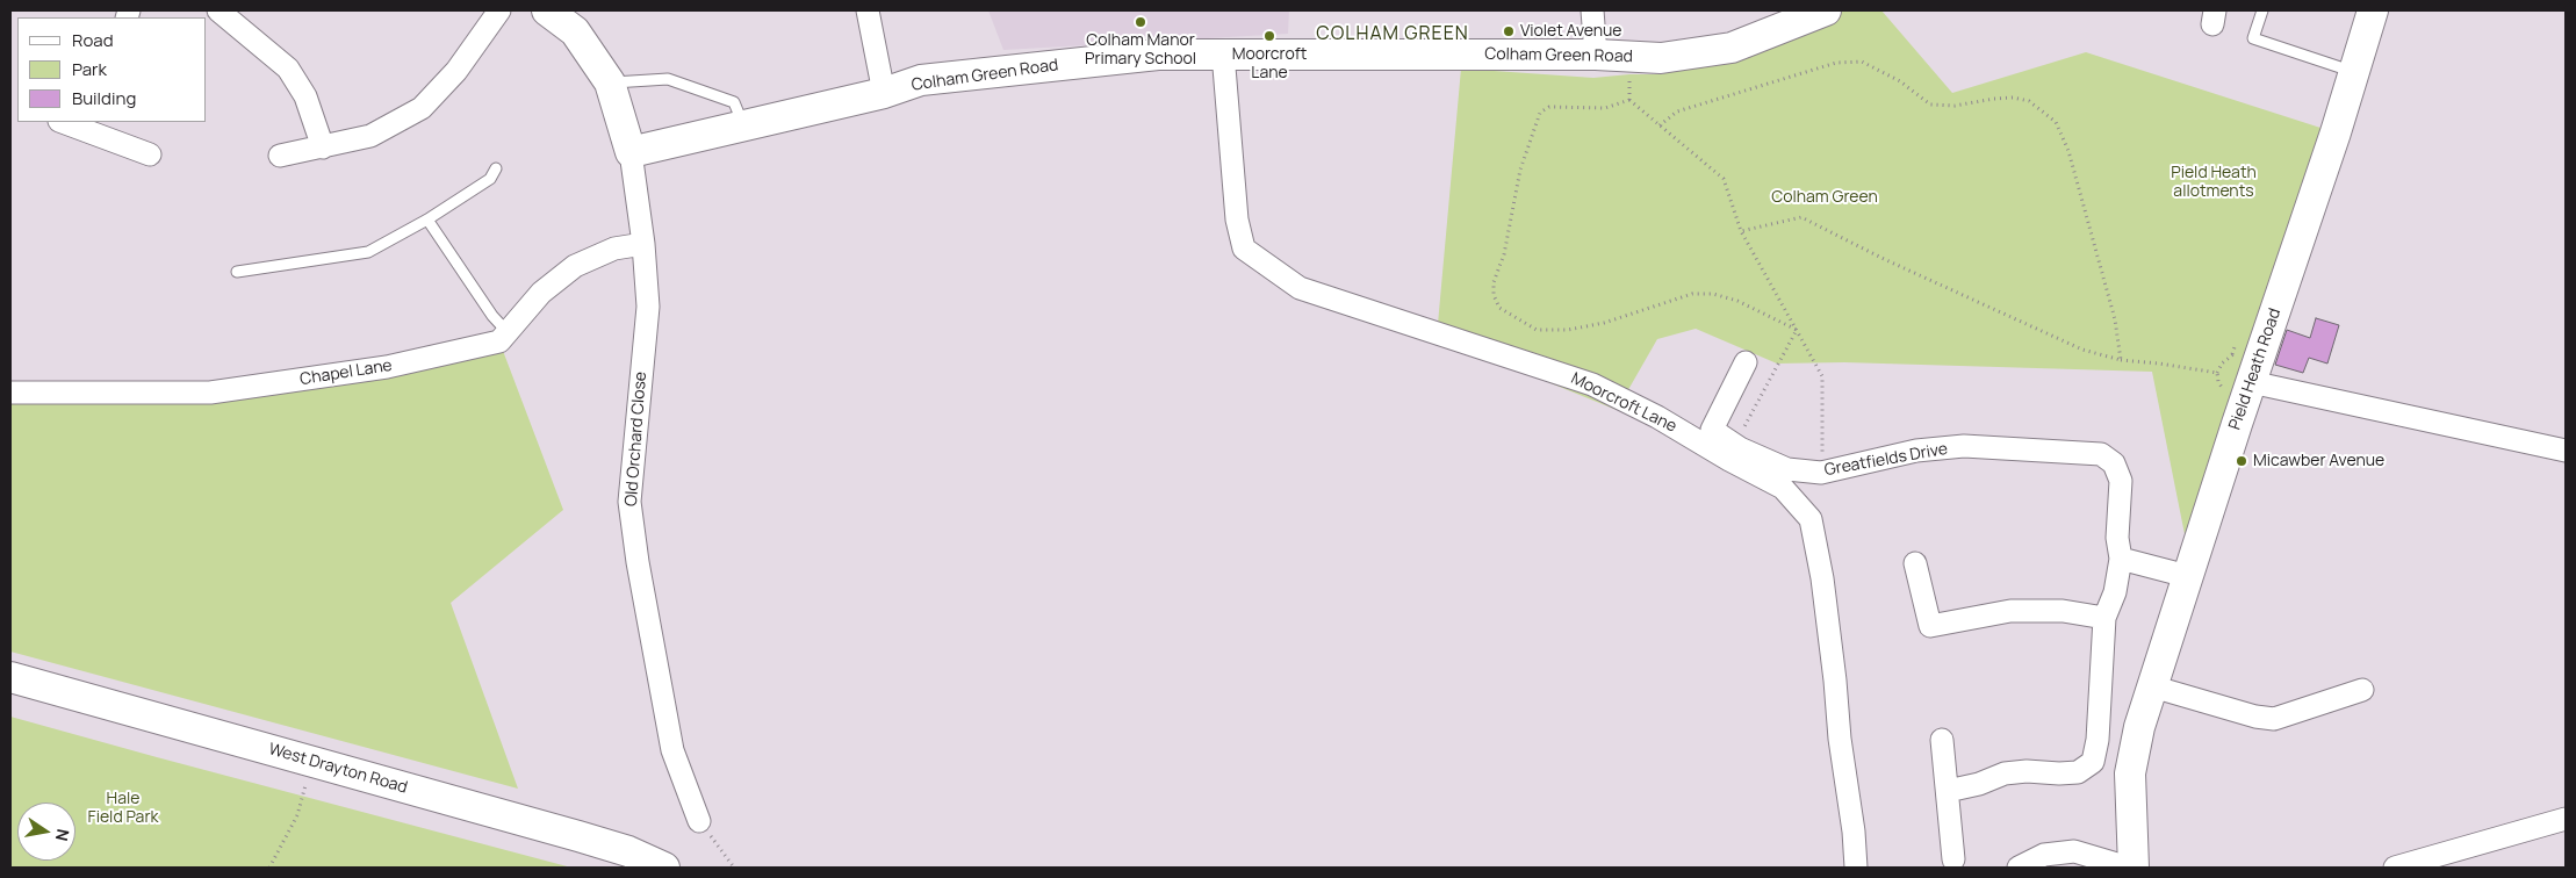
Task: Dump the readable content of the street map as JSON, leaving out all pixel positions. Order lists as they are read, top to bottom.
{
  "streets": {
    "street": [
      "Colham Green Road",
      "Pield Heath Road",
      "Chapel Lane",
      "Moorcroft Lane",
      "Old Orchard Close",
      "Greatfields Drive",
      "West Drayton Road"
    ]
  },
  "crossings": [
    ["Colham Green Road", "Moorcroft Lane"],
    ["Colham Green Road", "Old Orchard Close"],
    ["Chapel Lane", "Old Orchard Close"]
  ],
  "districts": ["COLHAM GREEN"],
  "parks": ["Pield Heath allotments", "Colham Green", "Hale Field Park"],
  "places": [
    "Colham Manor Primary School",
    "Violet Avenue",
    "Moorcroft Lane",
    "Micawber Avenue"
  ],
  "legend": ["Road", "Park", "Building"],
  "north": "right"
}
